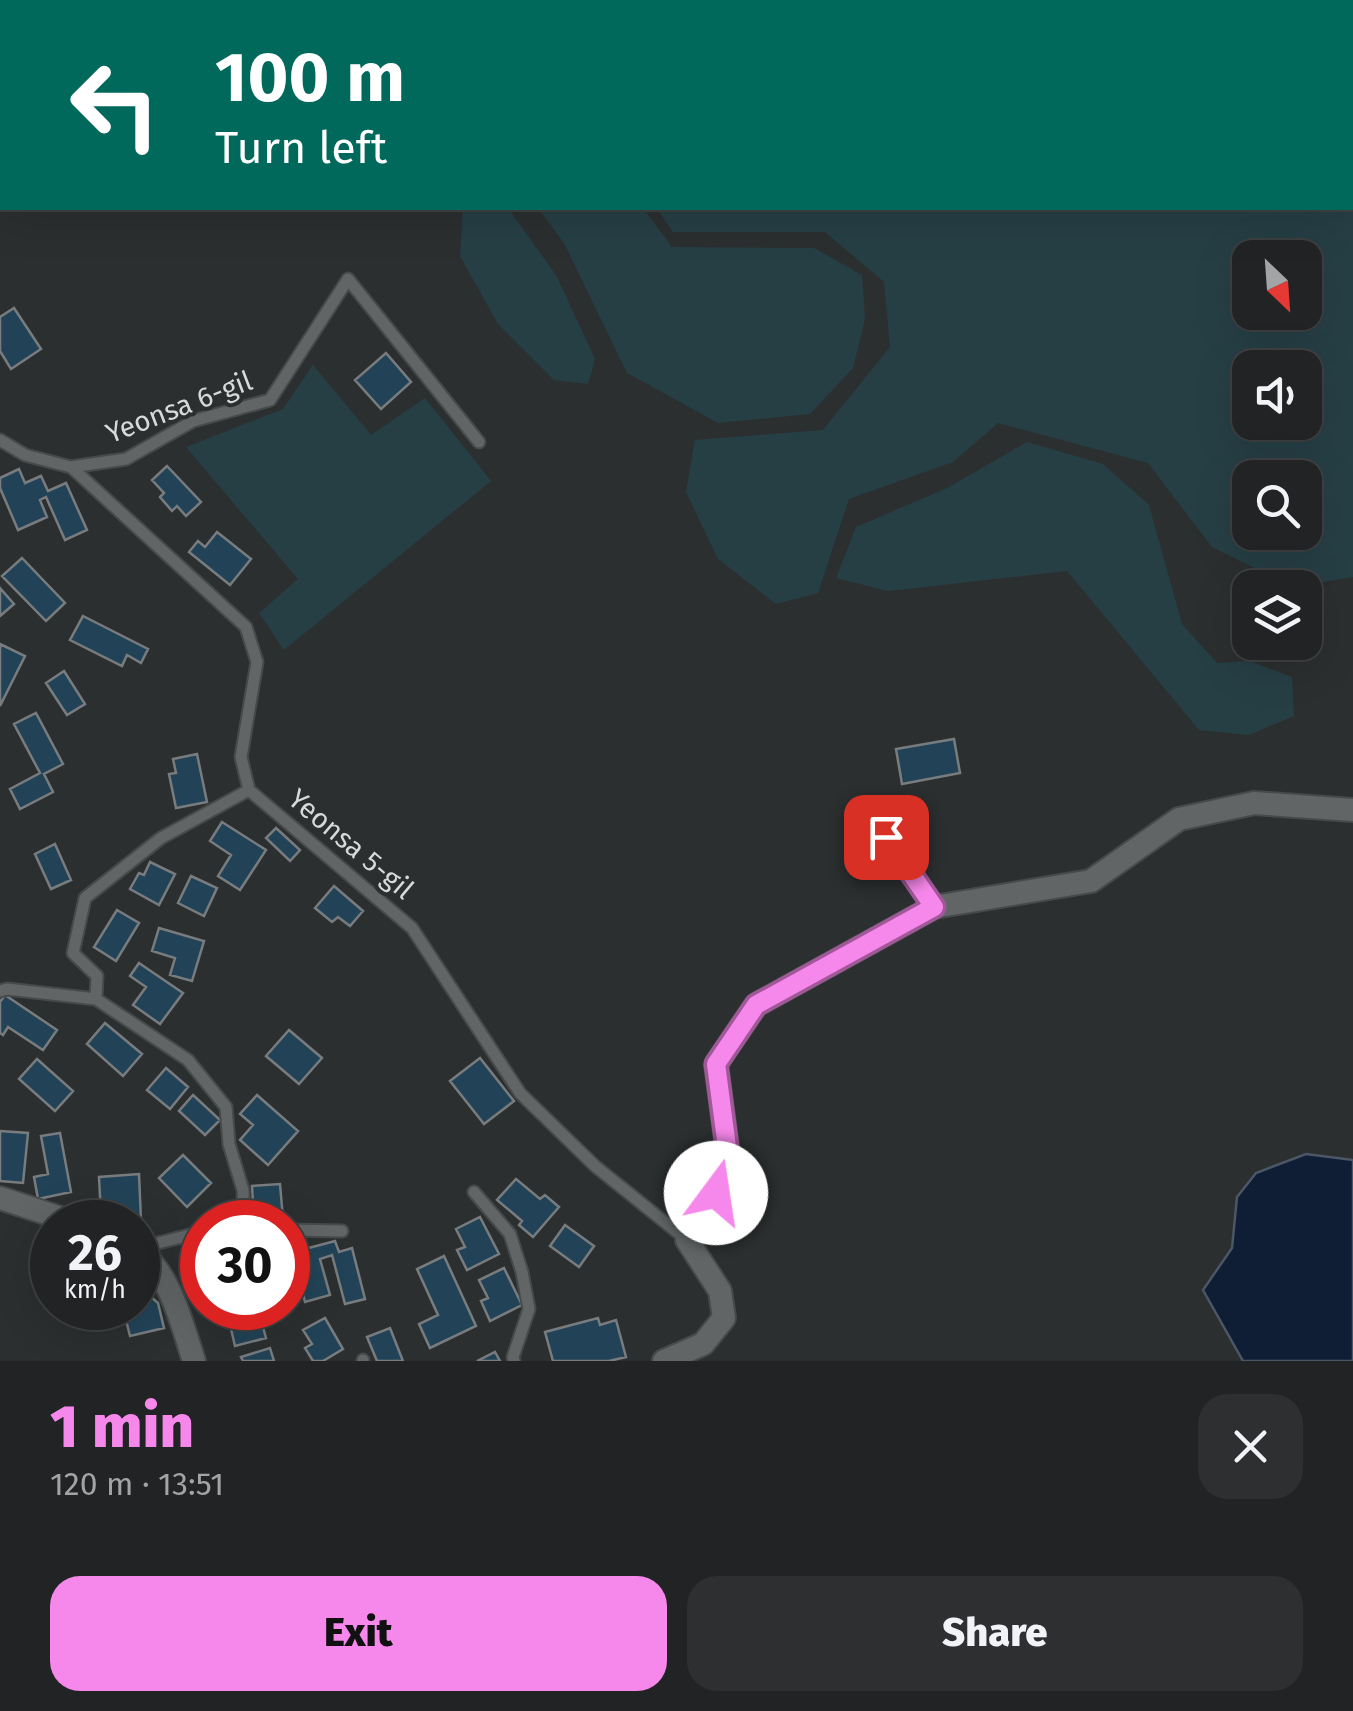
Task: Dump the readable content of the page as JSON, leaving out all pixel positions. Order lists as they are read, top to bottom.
{
  "streets": {
    "lane": ["Yeonsa 6-gil", "Yeonsa 5-gil"]
  },
  "north": "bottom right",
  "page": {
    "turn": ["100 m", "Turn left"],
    "speed": "26 km/h",
    "limit": "30",
    "heading": ["1 min", "120 m · 13:51"],
    "buttons": ["Exit", "Share"]
  }
}
